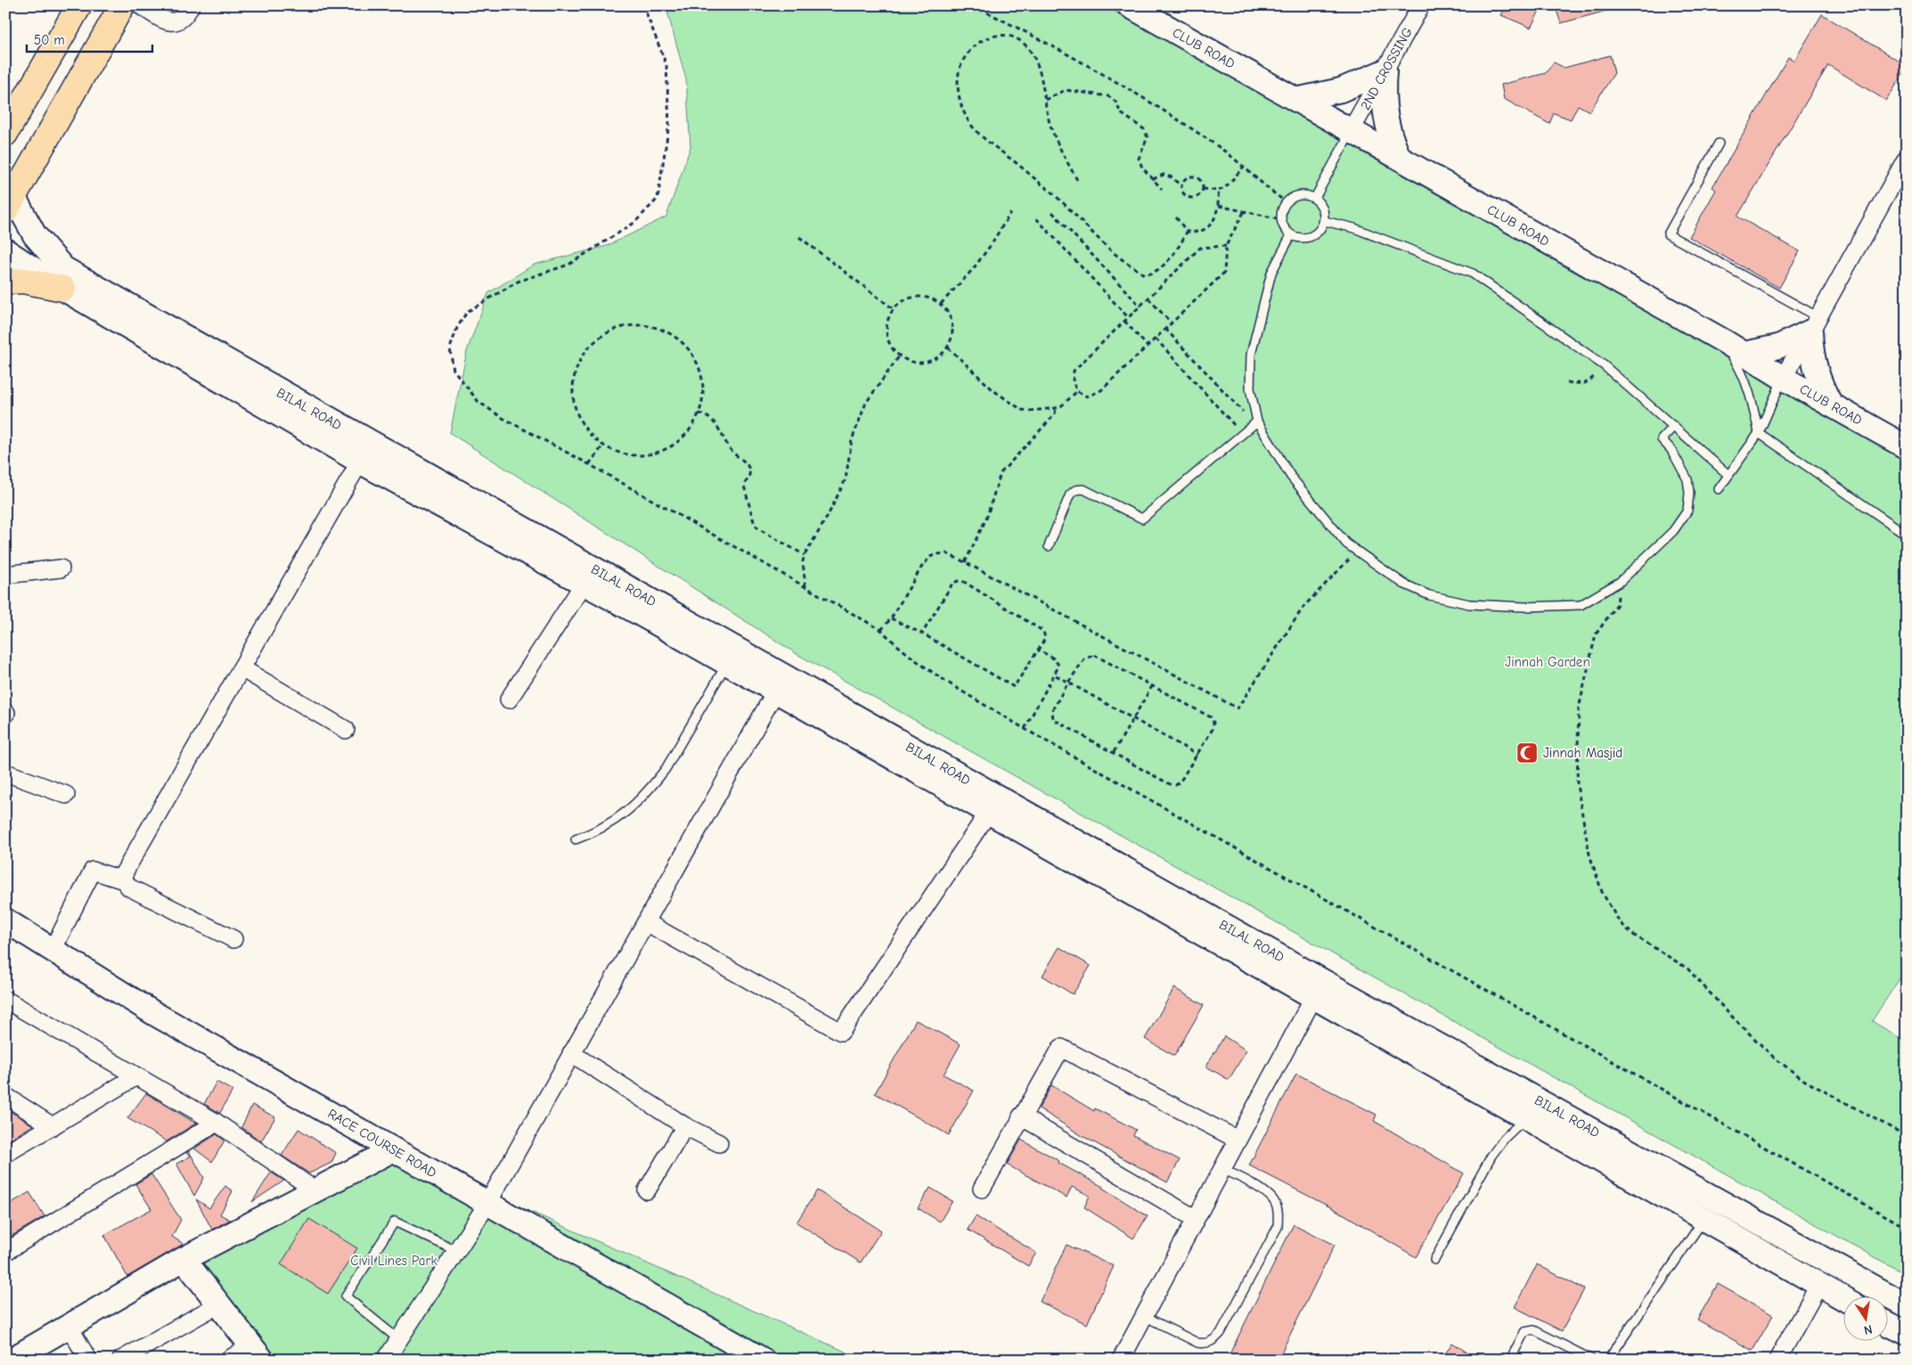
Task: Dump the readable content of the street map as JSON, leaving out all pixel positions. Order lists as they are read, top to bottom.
{
  "streets": {
    "main road": ["CLUB ROAD", "BILAL ROAD", "RACE COURSE ROAD"],
    "street": ["2ND CROSSING"]
  },
  "crossings": [
    ["CLUB ROAD", "2ND CROSSING"]
  ],
  "parks": ["Jinnah Garden", "Civil Lines Park"],
  "places": {
    "mosque": ["Jinnah Masjid"]
  },
  "scale_bar": "50 m",
  "north": "bottom"
}
